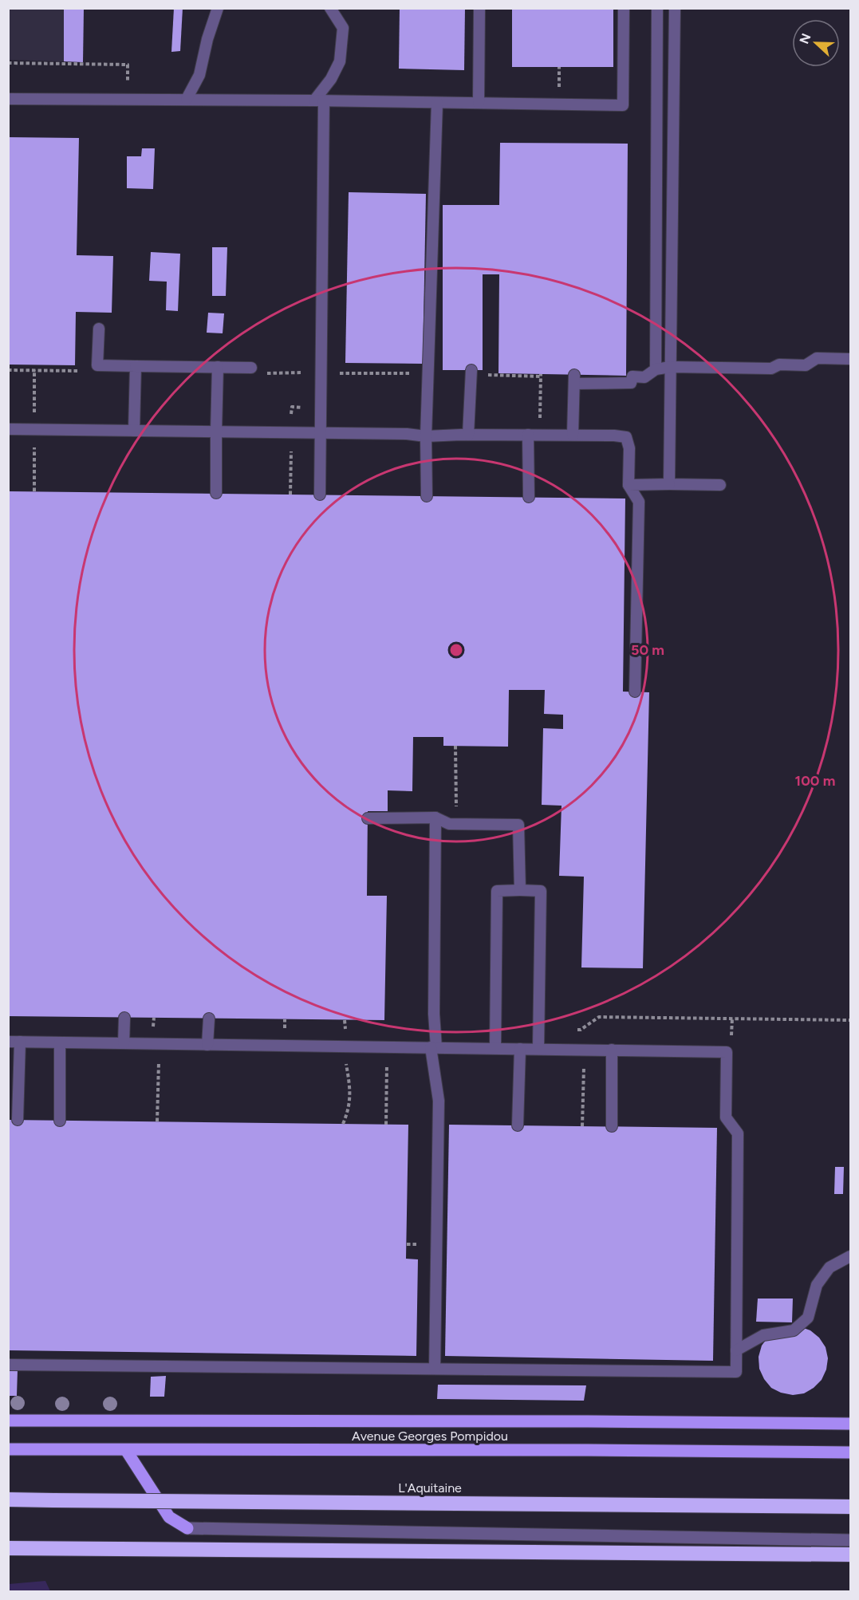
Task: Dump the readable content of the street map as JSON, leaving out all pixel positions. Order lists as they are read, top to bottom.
{
  "streets": {
    "highway": ["L'Aquitaine"],
    "main road": ["Avenue Georges Pompidou"]
  },
  "north": "left",
  "rings": ["50 m", "100 m"]
}
